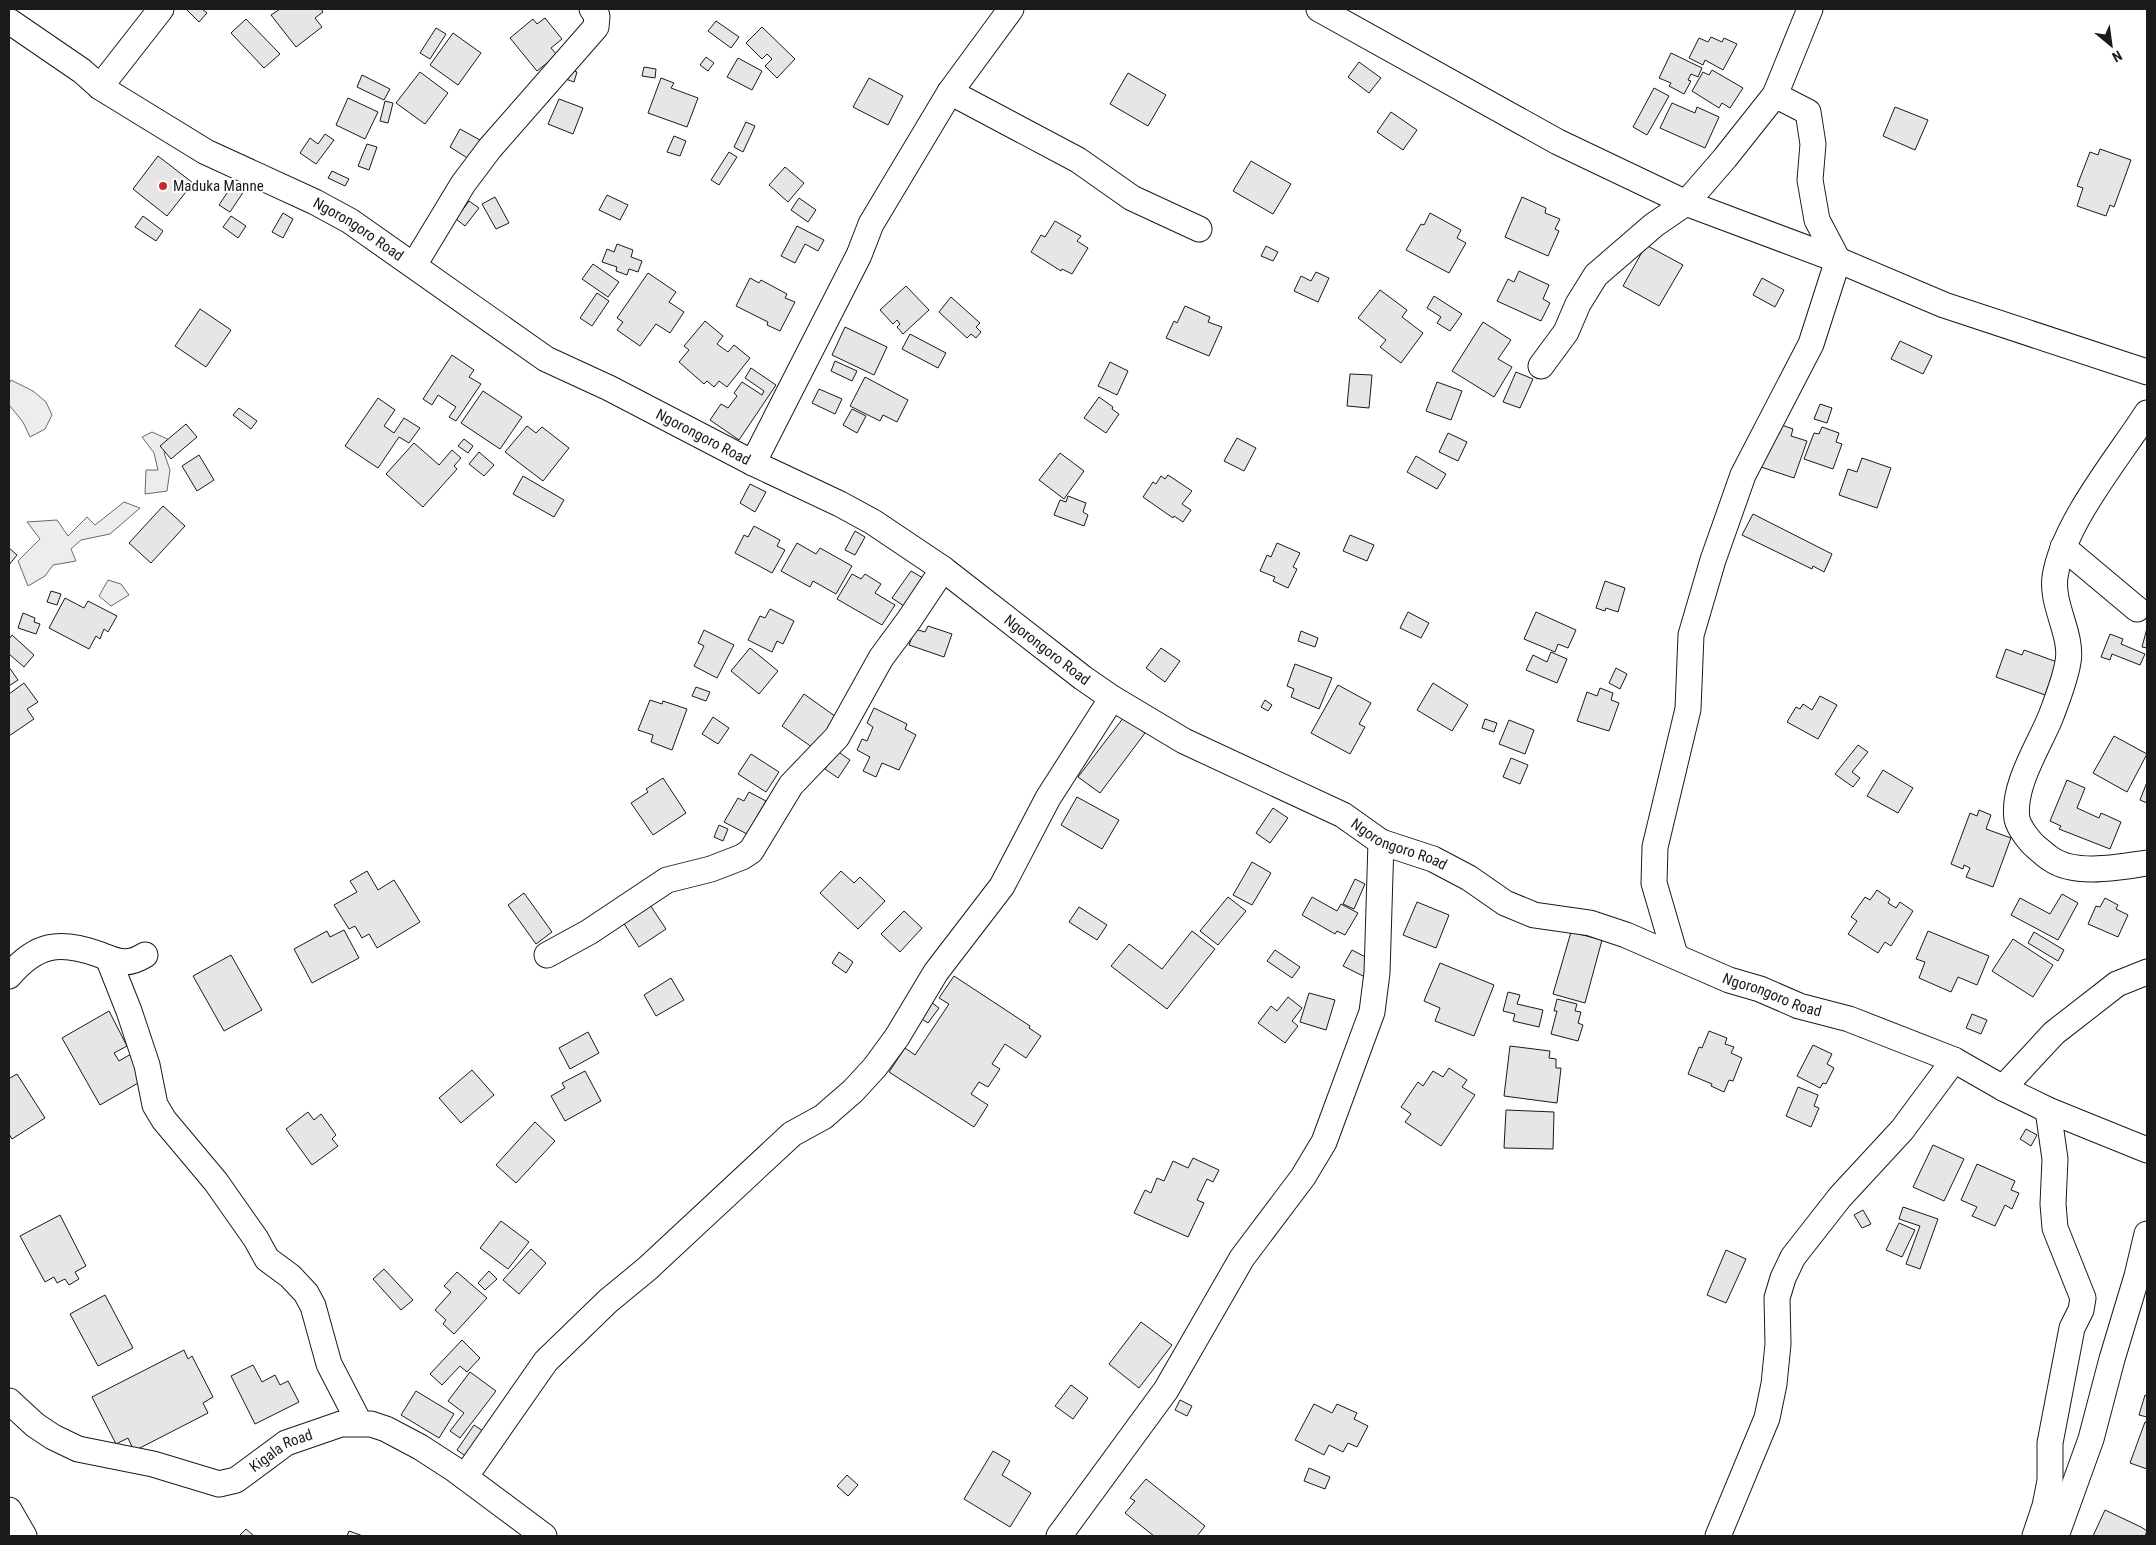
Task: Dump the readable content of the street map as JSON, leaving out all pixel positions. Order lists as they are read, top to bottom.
{
  "streets": {
    "street": ["Ngorongoro Road", "Kigala Road"]
  },
  "places": ["Maduka Manne"],
  "north": "bottom right"
}
